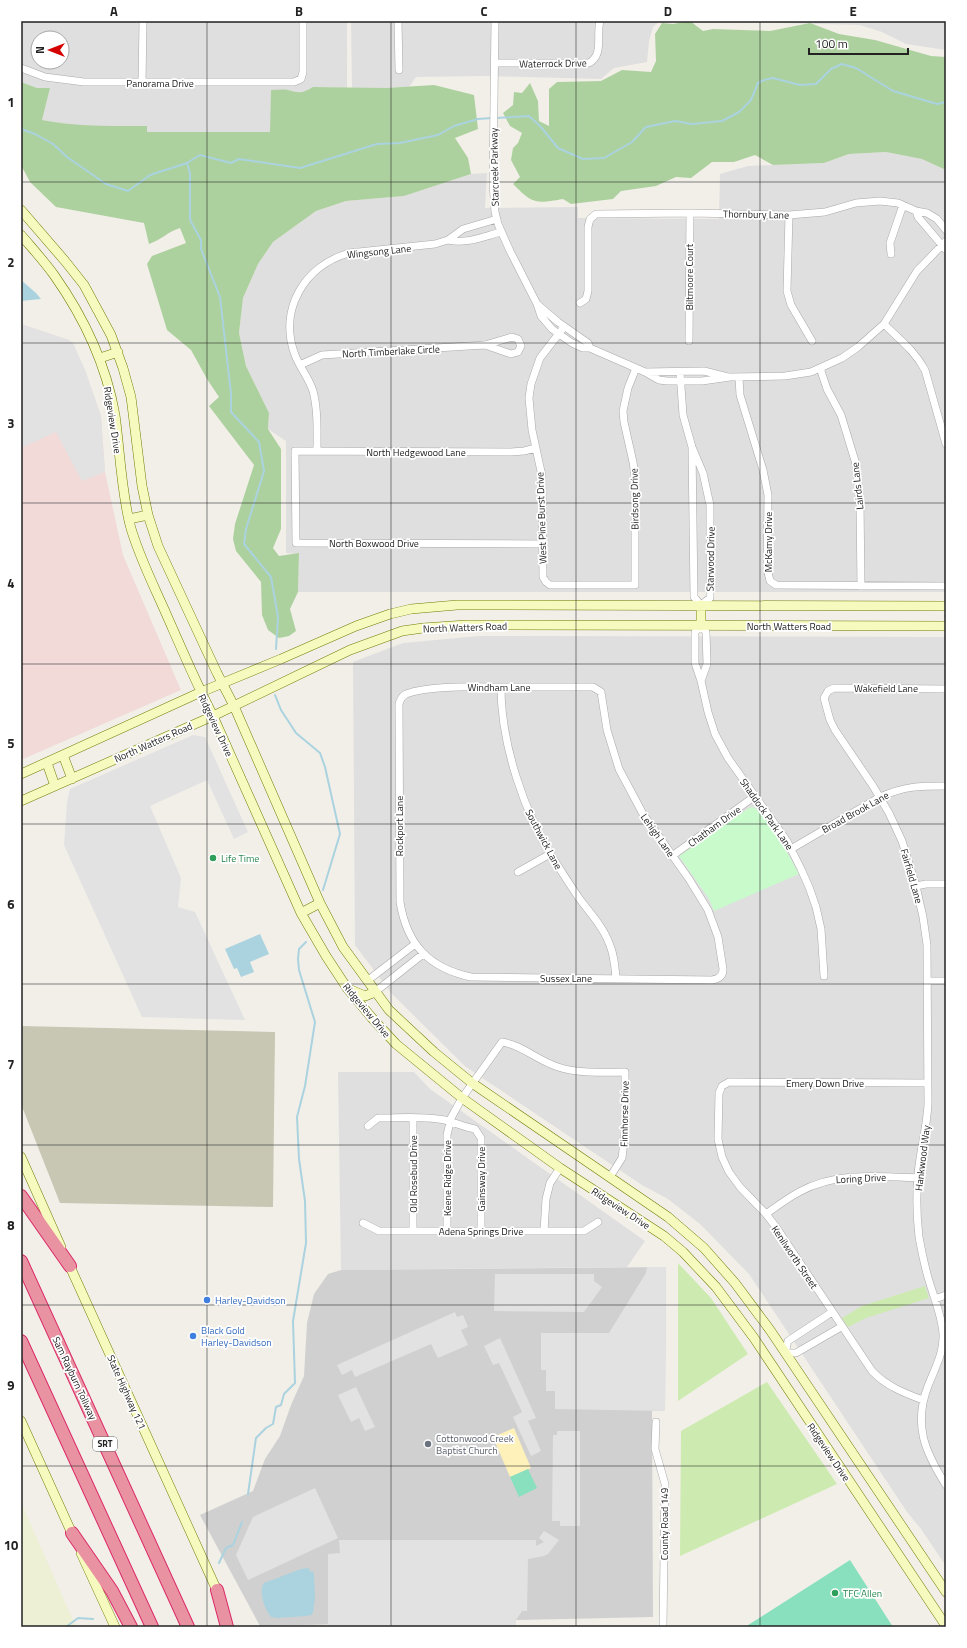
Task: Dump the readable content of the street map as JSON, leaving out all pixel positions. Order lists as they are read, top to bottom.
{
  "streets": {
    "highway": ["Sam Rayburn Tollway", "SRT"],
    "main road": ["Ridgeview Drive", "North Watters Road", "State Highway 121"],
    "street": [
      "Waterrock Drive",
      "Panorama Drive",
      "Starcreek Parkway",
      "Thornbury Lane",
      "Wingsong Lane",
      "Biltmoore Court",
      "North Timberlake Circle",
      "North Hedgewood Lane",
      "Lairds Lane",
      "Birdsong Drive",
      "West Pine Burst Drive",
      "McKamy Drive",
      "North Boxwood Drive",
      "Starwood Drive",
      "Windham Lane",
      "Wakefield Lane",
      "Broad Brook Lane",
      "Shaddock Park Lane",
      "Rockport Lane",
      "Chatham Drive",
      "Lehigh Lane",
      "Southwick Lane",
      "Fairfield Lane",
      "Sussex Lane",
      "Emery Down Drive",
      "Finnhorse Drive",
      "Hankwood Way",
      "Old Rosebud Drive",
      "Keene Ridge Drive",
      "Loring Drive",
      "Gainsway Drive",
      "Adena Springs Drive",
      "Kenilworth Street",
      "County Road 149"
    ]
  },
  "crossings": [
    ["Waterrock Drive", "Starcreek Parkway"],
    ["Starcreek Parkway", "Wingsong Lane"],
    ["Starcreek Parkway", "Lairds Lane"],
    ["Starcreek Parkway", "Birdsong Drive"],
    ["Starcreek Parkway", "West Pine Burst Drive"],
    ["Starcreek Parkway", "McKamy Drive"],
    ["Starcreek Parkway", "Starwood Drive"],
    ["Thornbury Lane", "Biltmoore Court"],
    ["Wingsong Lane", "North Timberlake Circle"],
    ["Wingsong Lane", "North Hedgewood Lane"],
    ["Ridgeview Drive", "North Watters Road"],
    ["Ridgeview Drive", "Finnhorse Drive"],
    ["Ridgeview Drive", "Keene Ridge Drive"],
    ["North Hedgewood Lane", "West Pine Burst Drive"],
    ["North Hedgewood Lane", "North Boxwood Drive"],
    ["Lairds Lane", "McKamy Drive"],
    ["Birdsong Drive", "West Pine Burst Drive"],
    ["West Pine Burst Drive", "North Boxwood Drive"],
    ["Starwood Drive", "North Watters Road"],
    ["North Watters Road", "Shaddock Park Lane"],
    ["Windham Lane", "Rockport Lane"],
    ["Windham Lane", "Lehigh Lane"],
    ["Windham Lane", "Southwick Lane"],
    ["Wakefield Lane", "Fairfield Lane"],
    ["Broad Brook Lane", "Shaddock Park Lane"],
    ["Broad Brook Lane", "Fairfield Lane"],
    ["Shaddock Park Lane", "Chatham Drive"],
    ["Rockport Lane", "Sussex Lane"],
    ["Chatham Drive", "Lehigh Lane"],
    ["Lehigh Lane", "Sussex Lane"],
    ["Southwick Lane", "Sussex Lane"],
    ["Fairfield Lane", "Emery Down Drive"],
    ["Fairfield Lane", "Hankwood Way"],
    ["Emery Down Drive", "Hankwood Way"],
    ["Emery Down Drive", "Kenilworth Street"],
    ["Finnhorse Drive", "Keene Ridge Drive"],
    ["Hankwood Way", "Loring Drive"],
    ["Hankwood Way", "Kenilworth Street"],
    ["Old Rosebud Drive", "Adena Springs Drive"],
    ["Keene Ridge Drive", "Gainsway Drive"],
    ["Keene Ridge Drive", "Adena Springs Drive"],
    ["Loring Drive", "Kenilworth Street"],
    ["Gainsway Drive", "Adena Springs Drive"]
  ],
  "places": [
    "Life Time",
    "Harley-Davidson",
    "Black Gold Harley-Davidson",
    "Cottonwood Creek Baptist Church",
    "TFC Allen"
  ],
  "scale_bar": "100 m",
  "north": "left",
  "grid": {
    "columns": [
      "A",
      "B",
      "C",
      "D",
      "E"
    ],
    "rows": [
      "1",
      "2",
      "3",
      "4",
      "5",
      "6",
      "7",
      "8",
      "9",
      "10"
    ]
  }
}
